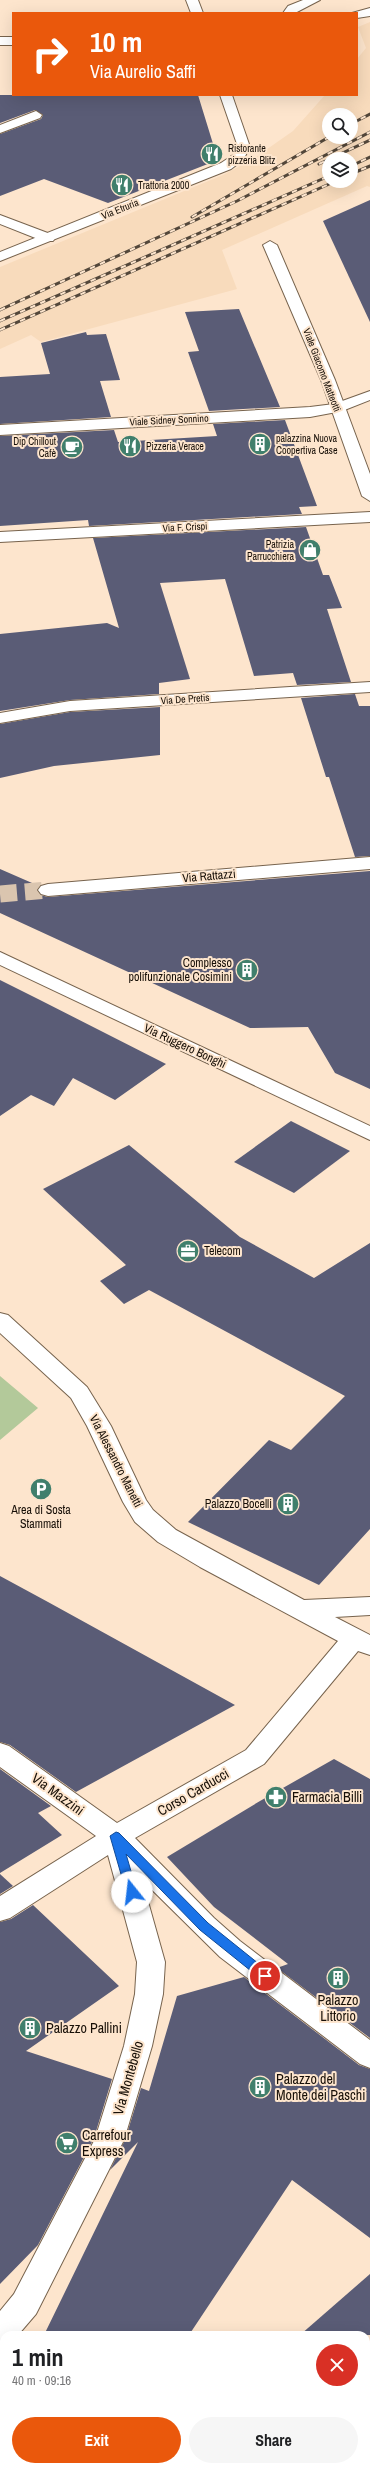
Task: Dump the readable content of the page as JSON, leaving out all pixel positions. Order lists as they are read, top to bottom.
{
  "streets": {
    "street": [
      "Via Etruria",
      "Viale Giacomo Matteotti",
      "Viale Sidney Sonnino",
      "Via F. Crispi",
      "Via De Pretis",
      "Via Rattazzi",
      "Via Ruggero Bonghi",
      "Via Alessandro Manetti",
      "Corso Carducci",
      "Via Mazzini",
      "Via Montebello"
    ]
  },
  "crossings": [
    ["Viale Giacomo Matteotti", "Viale Sidney Sonnino"],
    ["Via Alessandro Manetti", "Corso Carducci"],
    ["Corso Carducci", "Via Mazzini"],
    ["Corso Carducci", "Via Montebello"],
    ["Via Mazzini", "Via Montebello"]
  ],
  "places": {
    "restaurant": ["Ristorante pizzeria Blitz", "Trattoria 2000", "Pizzeria Verace"],
    "building": [
      "palazzina Nuova Coopertiva Case",
      "Complesso polifunzionale Cosimini",
      "Palazzo Bocelli",
      "Palazzo Littorio",
      "Palazzo Pallini",
      "Palazzo del Monte dei Paschi"
    ],
    "cafe": ["Dip Chillout Cafè"],
    "shop": ["Patrizia Parrucchiera"],
    "office": ["Telecom"],
    "parking": ["Area di Sosta Stammati"],
    "pharmacy": ["Farmacia Billi"],
    "supermarket": ["Carrefour Express"]
  },
  "page": {
    "turn": ["10 m", "Via Aurelio Saffi"],
    "heading": ["1 min", "40 m · 09:16"],
    "buttons": ["Exit", "Share"]
  }
}
